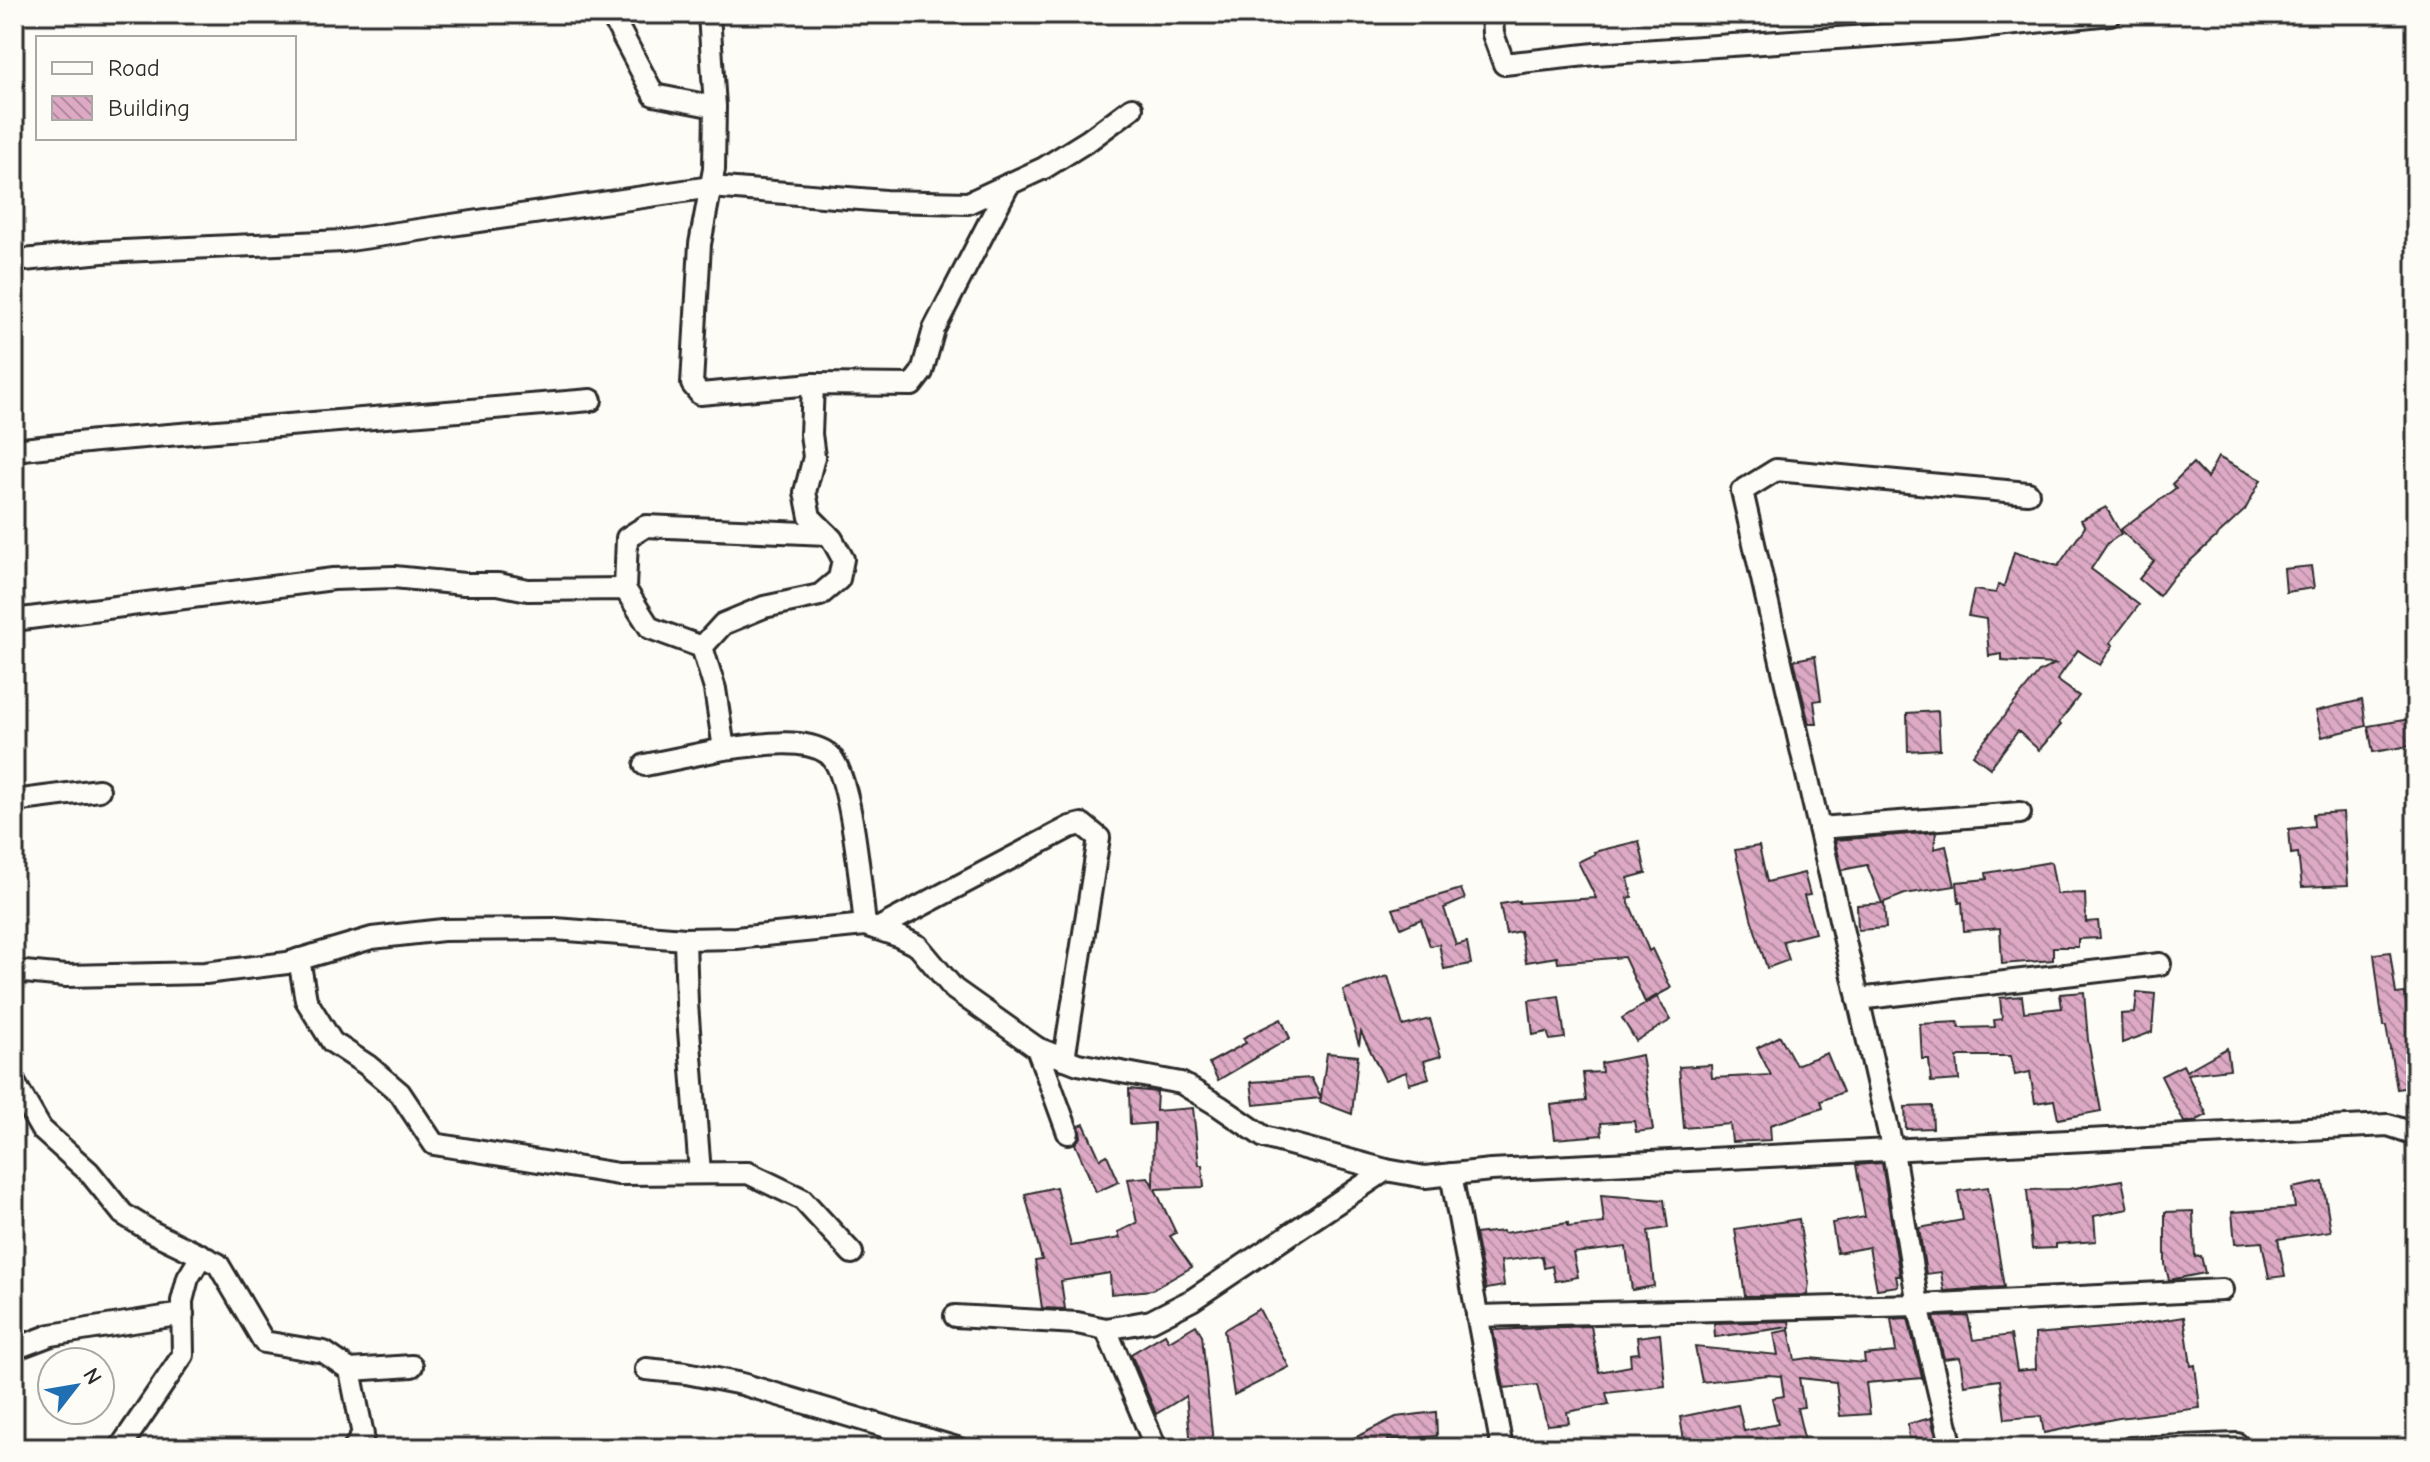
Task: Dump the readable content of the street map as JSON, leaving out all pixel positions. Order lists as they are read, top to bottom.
{
  "legend": ["Road", "Building"],
  "north": "top right"
}
